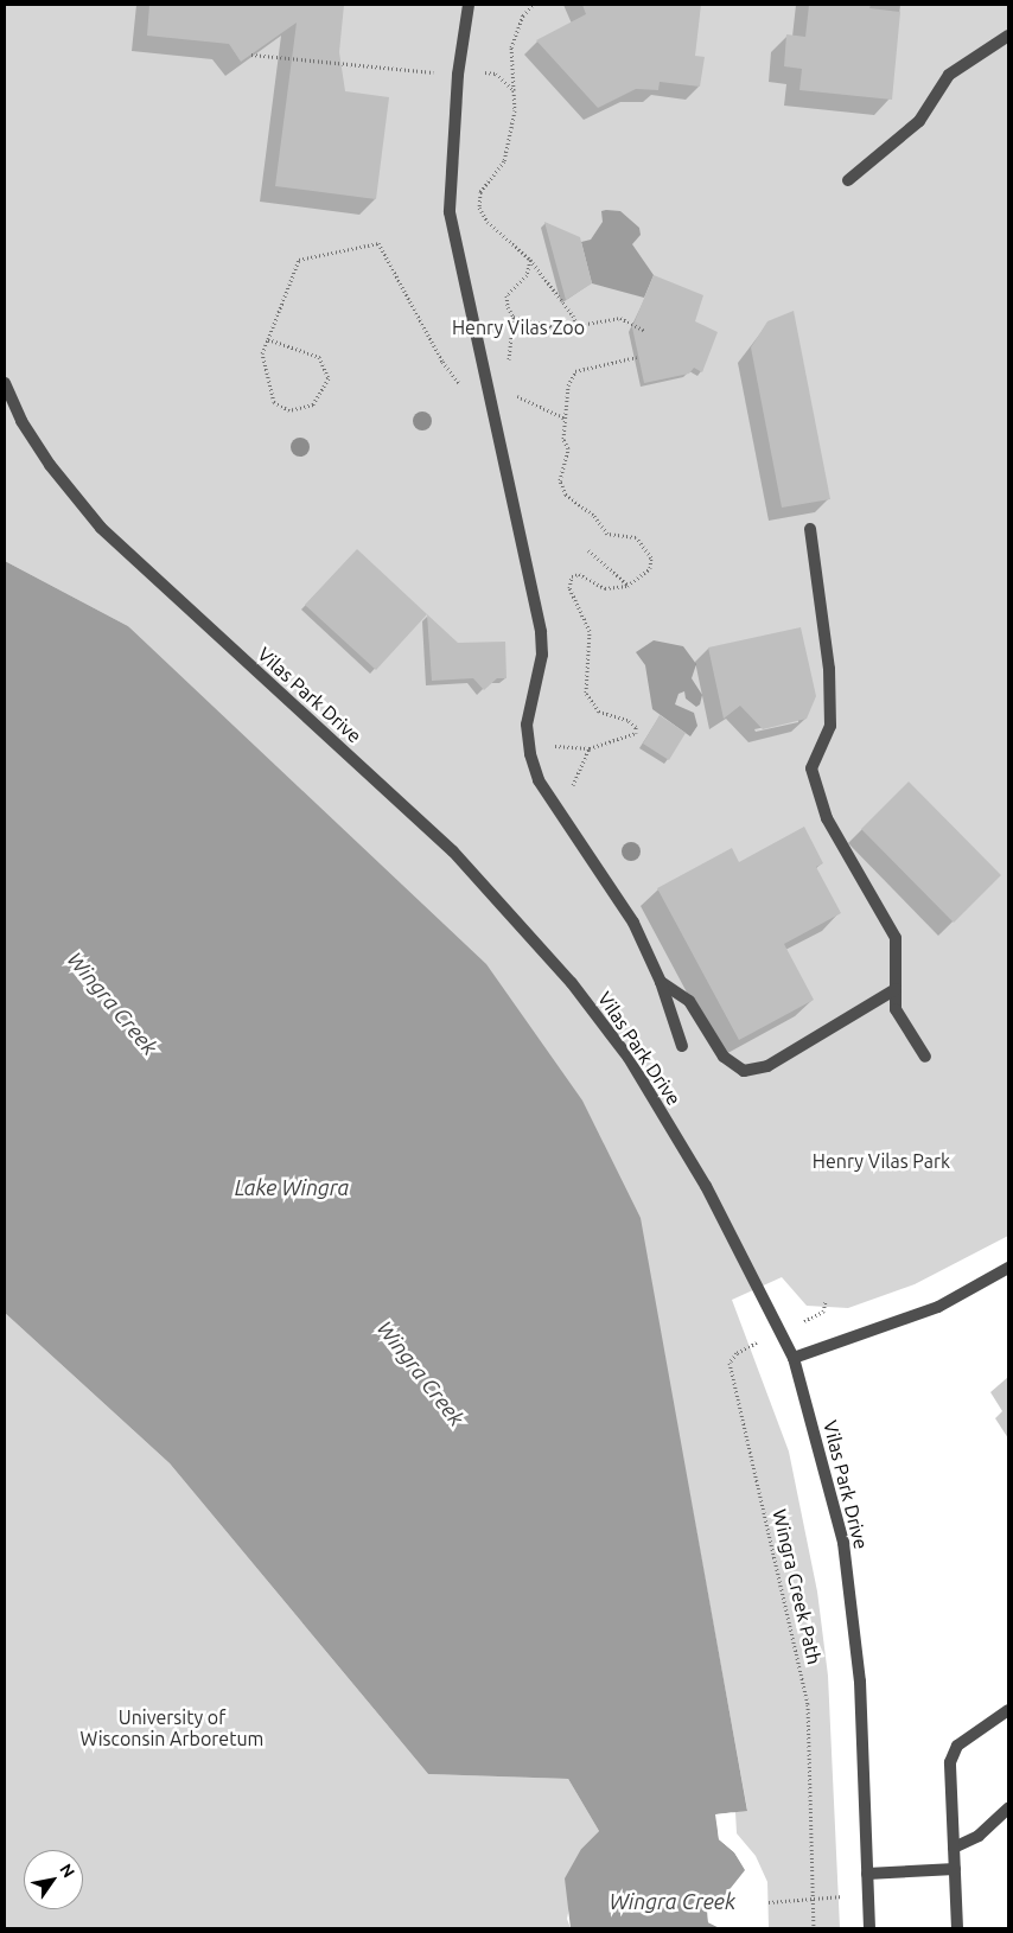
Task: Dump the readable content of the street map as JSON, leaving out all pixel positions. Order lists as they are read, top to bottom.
{
  "streets": {
    "street": ["Vilas Park Drive"],
    "path": ["Wingra Creek Path"]
  },
  "crossings": [
    ["Vilas Park Drive", "Wingra Creek Path"]
  ],
  "water": ["Wingra Creek", "Lake Wingra"],
  "parks": ["Henry Vilas Zoo", "Henry Vilas Park", "University of Wisconsin Arboretum"],
  "north": "top right"
}
